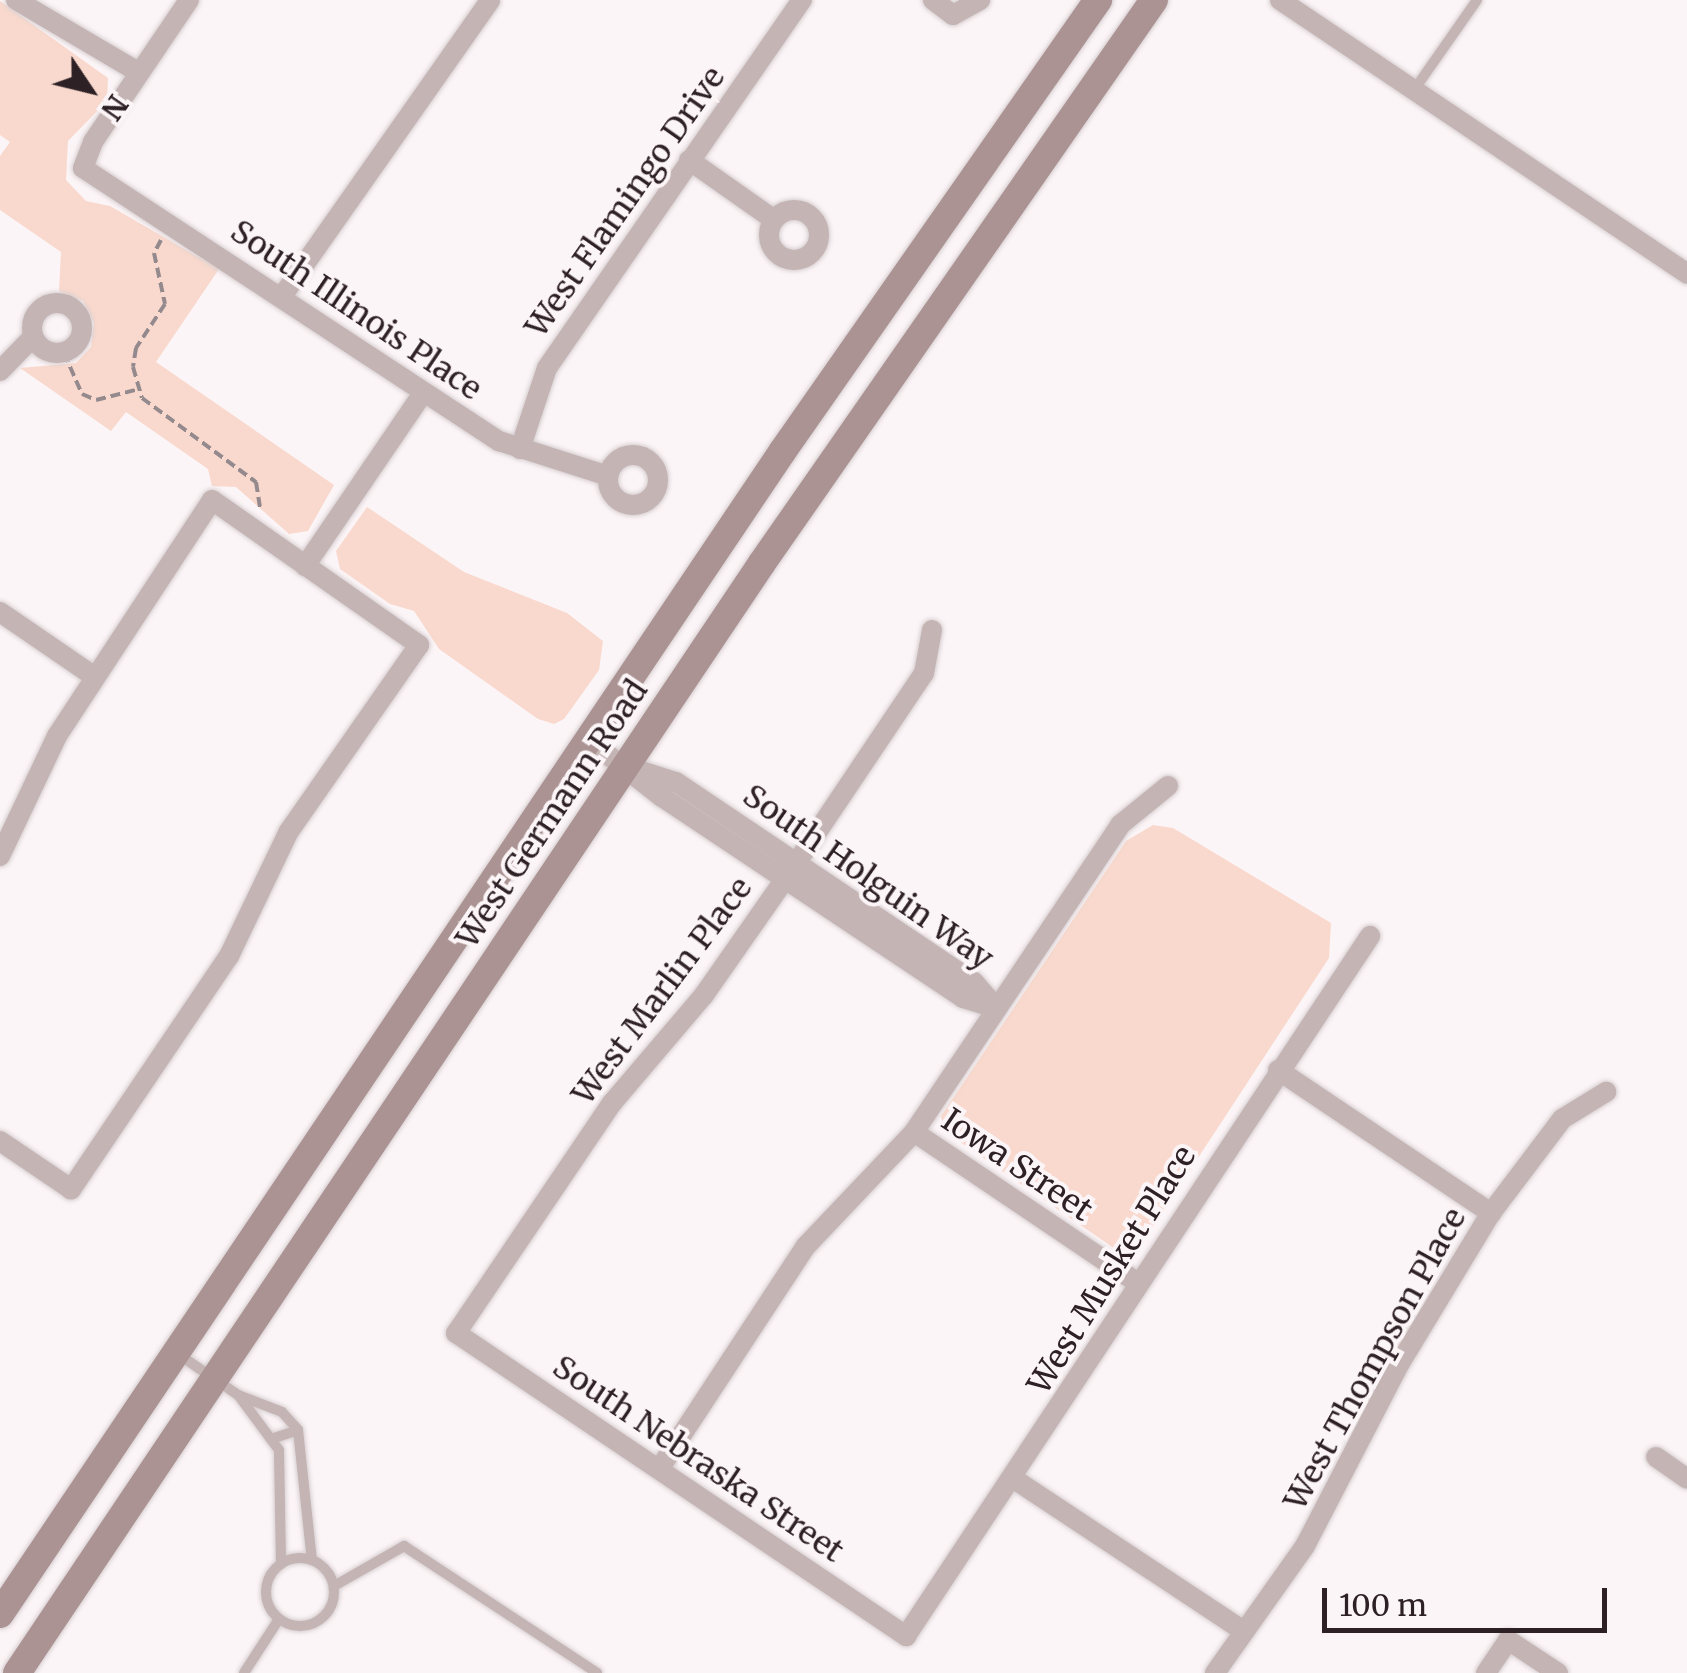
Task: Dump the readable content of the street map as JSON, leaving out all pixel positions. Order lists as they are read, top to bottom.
{
  "streets": {
    "main road": ["West Germann Road"],
    "street": [
      "West Flamingo Drive",
      "South Illinois Place",
      "South Holguin Way",
      "West Marlin Place",
      "Iowa Street",
      "West Musket Place",
      "West Thompson Place",
      "South Nebraska Street"
    ]
  },
  "crossings": [
    ["West Flamingo Drive", "South Illinois Place"],
    ["West Germann Road", "South Holguin Way"],
    ["South Holguin Way", "West Marlin Place"],
    ["West Marlin Place", "South Nebraska Street"],
    ["Iowa Street", "West Musket Place"],
    ["West Musket Place", "South Nebraska Street"]
  ],
  "scale_bar": "100 m",
  "north": "bottom right"
}
